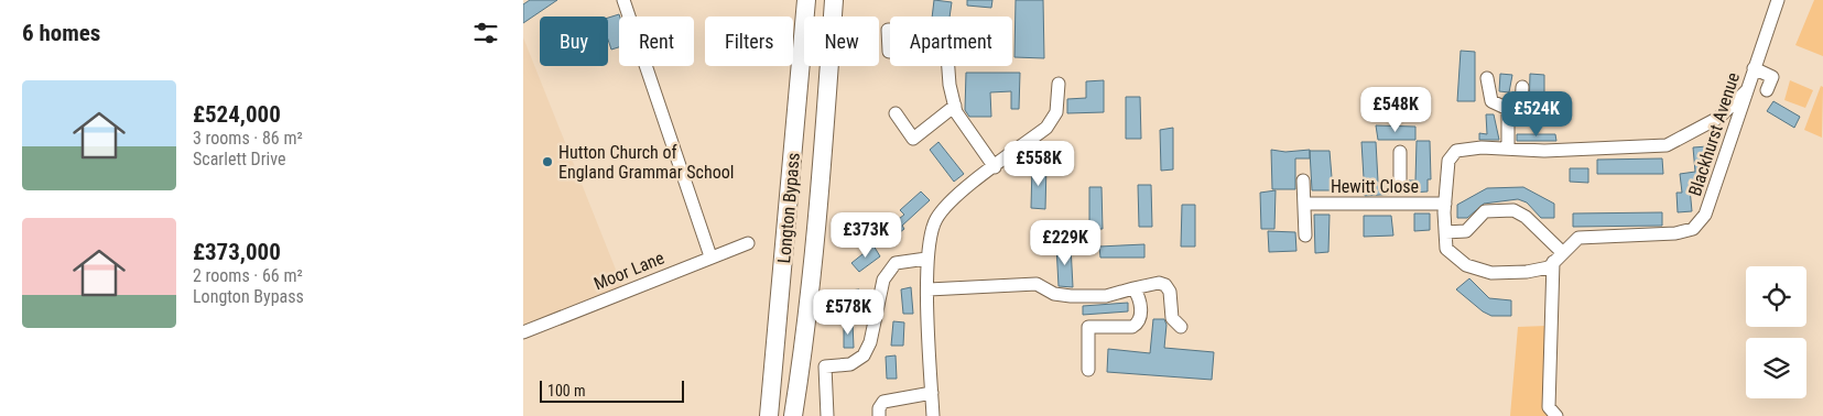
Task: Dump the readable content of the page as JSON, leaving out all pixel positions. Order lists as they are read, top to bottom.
{
  "streets": {
    "highway": ["Longton Bypass"],
    "street": ["Blackhurst Avenue", "Hewitt Close", "Moor Lane"]
  },
  "places": ["Hutton Church of England Grammar School"],
  "scale_bar": "100 m",
  "page": {
    "heading": "6 homes",
    "chip": [
      "Buy",
      "Rent",
      "Filters",
      "New",
      "Apartment"
    ],
    "list": [
      {
        "name": "£524,000",
        "note": "3 rooms · 86 m² · Scarlett Drive"
      },
      {
        "name": "£373,000",
        "note": "2 rooms · 66 m² · Longton Bypass"
      }
    ],
    "price": [
      "£548K",
      "£524K",
      "£558K",
      "£373K",
      "£229K",
      "£578K"
    ],
    "scale": "100 m"
  }
}
